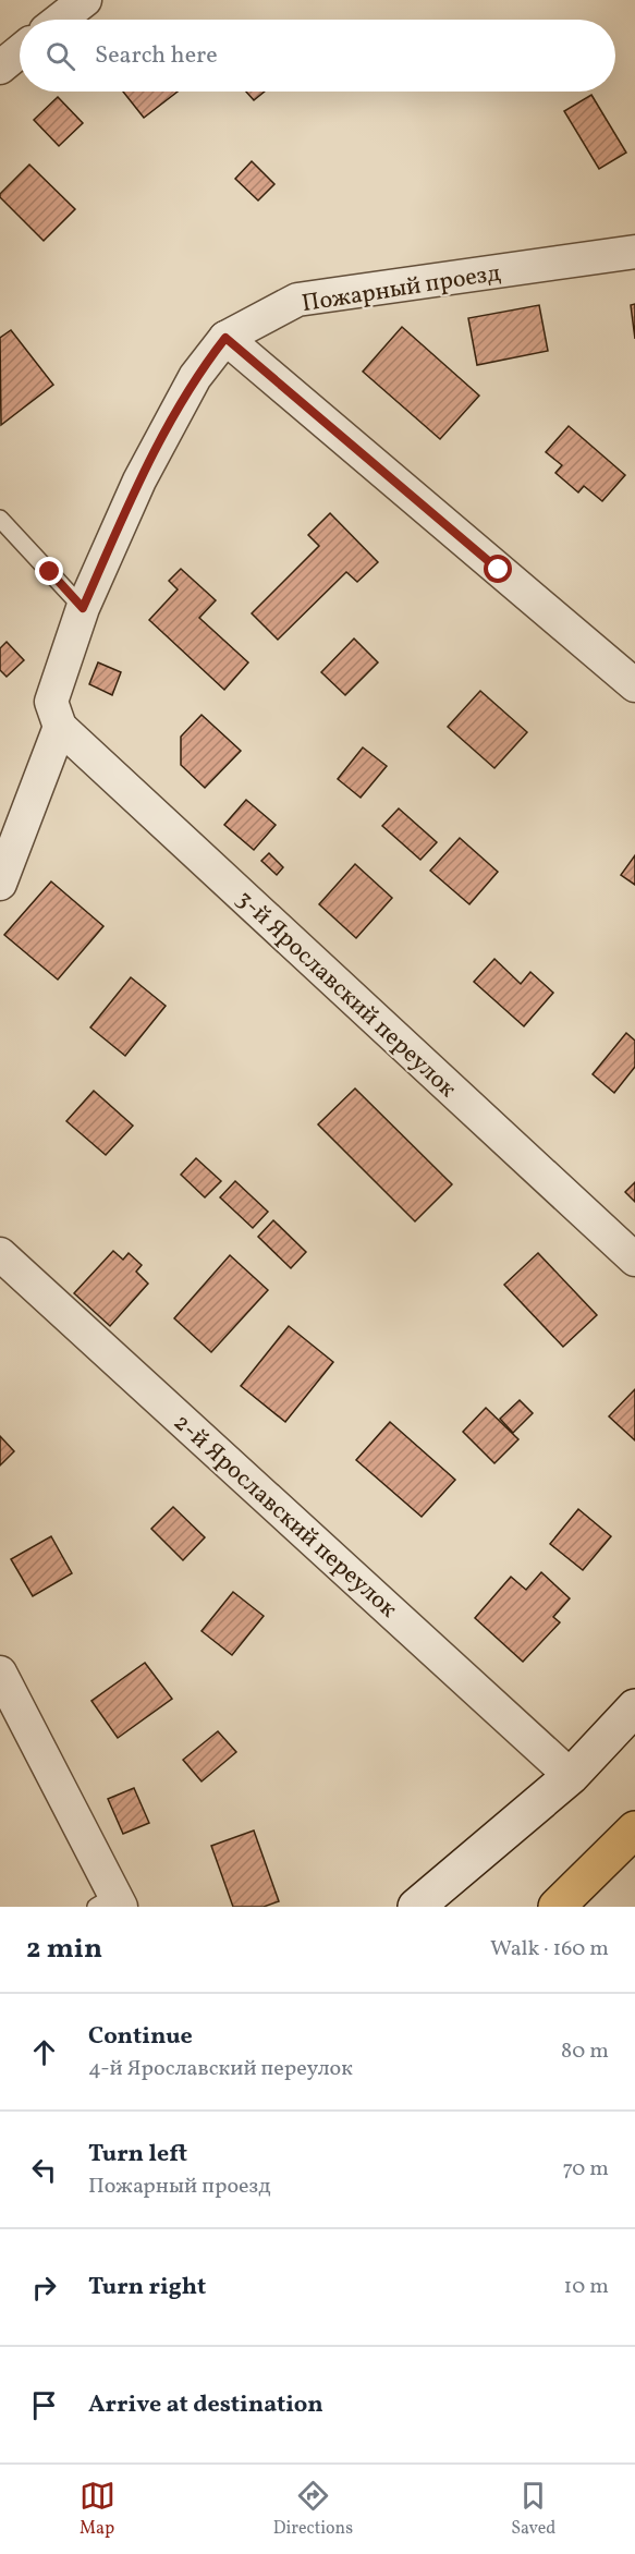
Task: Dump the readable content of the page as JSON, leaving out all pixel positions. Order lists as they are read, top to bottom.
{
  "streets": {
    "street": ["Пожарный проезд", "3-й Ярославский переулок", "2-й Ярославский переулок"]
  },
  "crossings": [
    ["Пожарный проезд", "3-й Ярославский переулок"]
  ],
  "page": {
    "search": "Search here",
    "heading": ["2 min", "Walk · 160 m"],
    "list": [
      ["Continue", "4-й Ярославский переулок", "80 m"],
      ["Turn left", "Пожарный проезд", "70 m"],
      ["Turn right", "10 m"],
      "Arrive at destination"
    ],
    "nav": ["Map", "Directions", "Saved"]
  }
}
